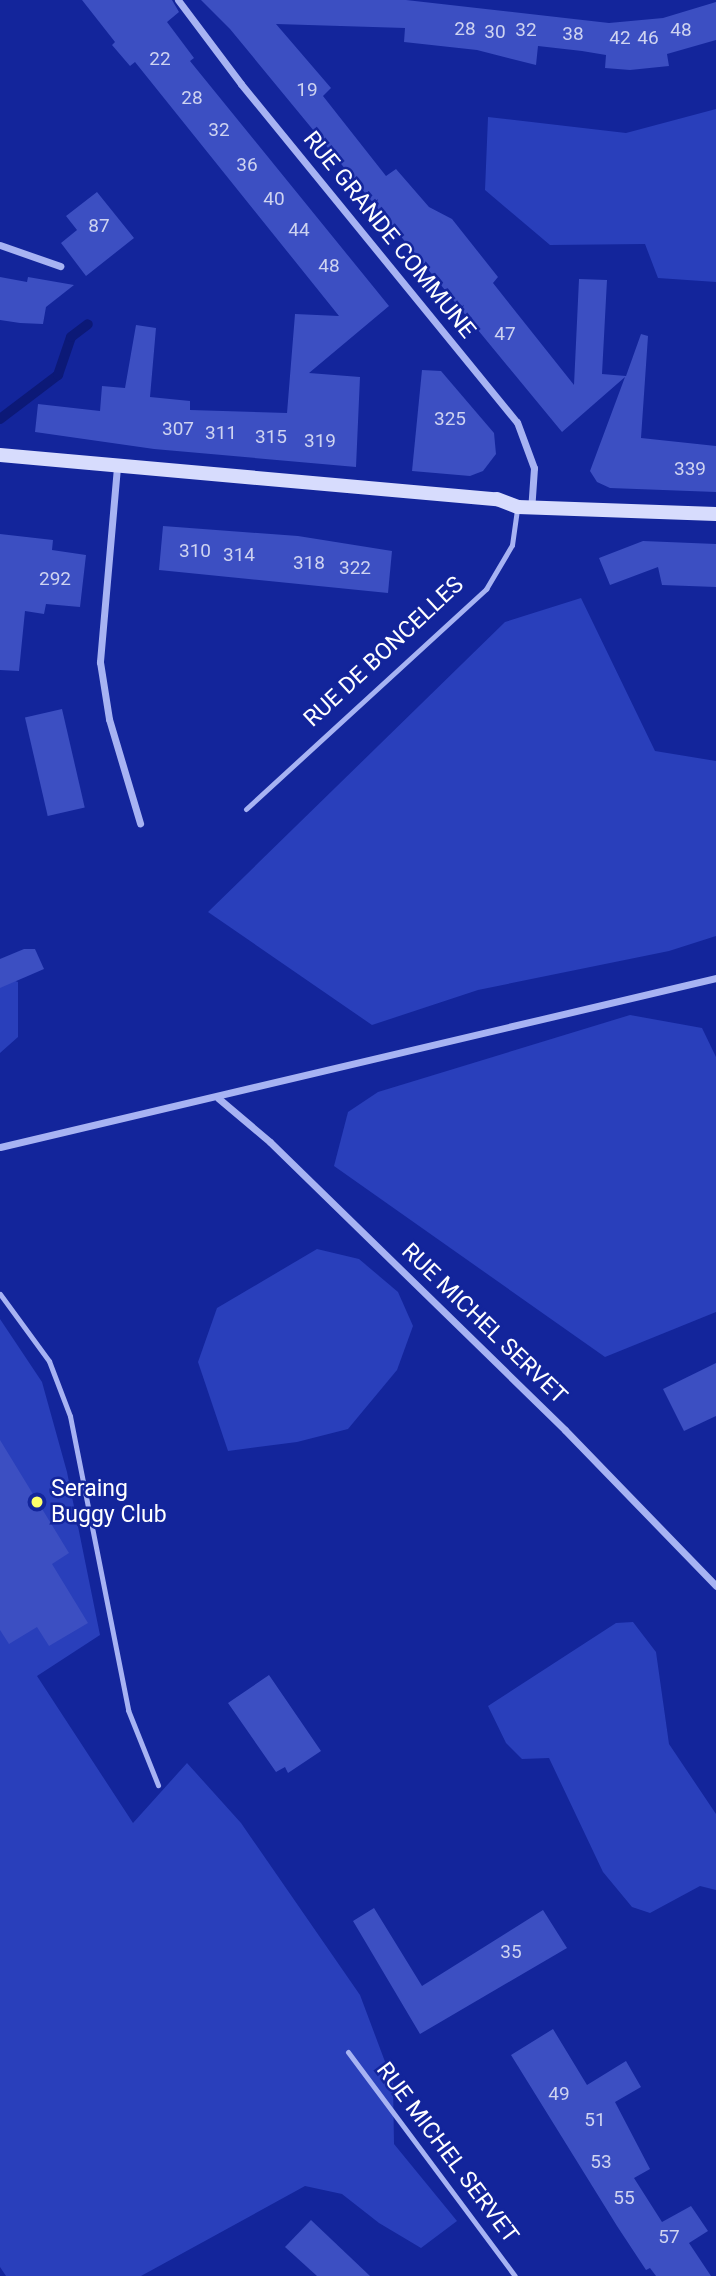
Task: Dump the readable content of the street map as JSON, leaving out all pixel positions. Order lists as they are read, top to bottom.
{
  "streets": {
    "street": ["RUE GRANDE COMMUNE", "RUE MICHEL SERVET"],
    "lane": ["RUE DE BONCELLES"]
  },
  "crossings": [
    ["RUE GRANDE COMMUNE", "RUE DE BONCELLES"]
  ],
  "places": ["Seraing Buggy Club"],
  "house_numbers": [
    "28",
    "32",
    "48",
    "30",
    "38",
    "42",
    "46",
    "22",
    "19",
    "28",
    "32",
    "36",
    "40",
    "87",
    "44",
    "48",
    "47",
    "325",
    "307",
    "311",
    "315",
    "319",
    "339",
    "310",
    "314",
    "318",
    "322",
    "292",
    "35",
    "49",
    "51",
    "53",
    "55",
    "57"
  ]
}
